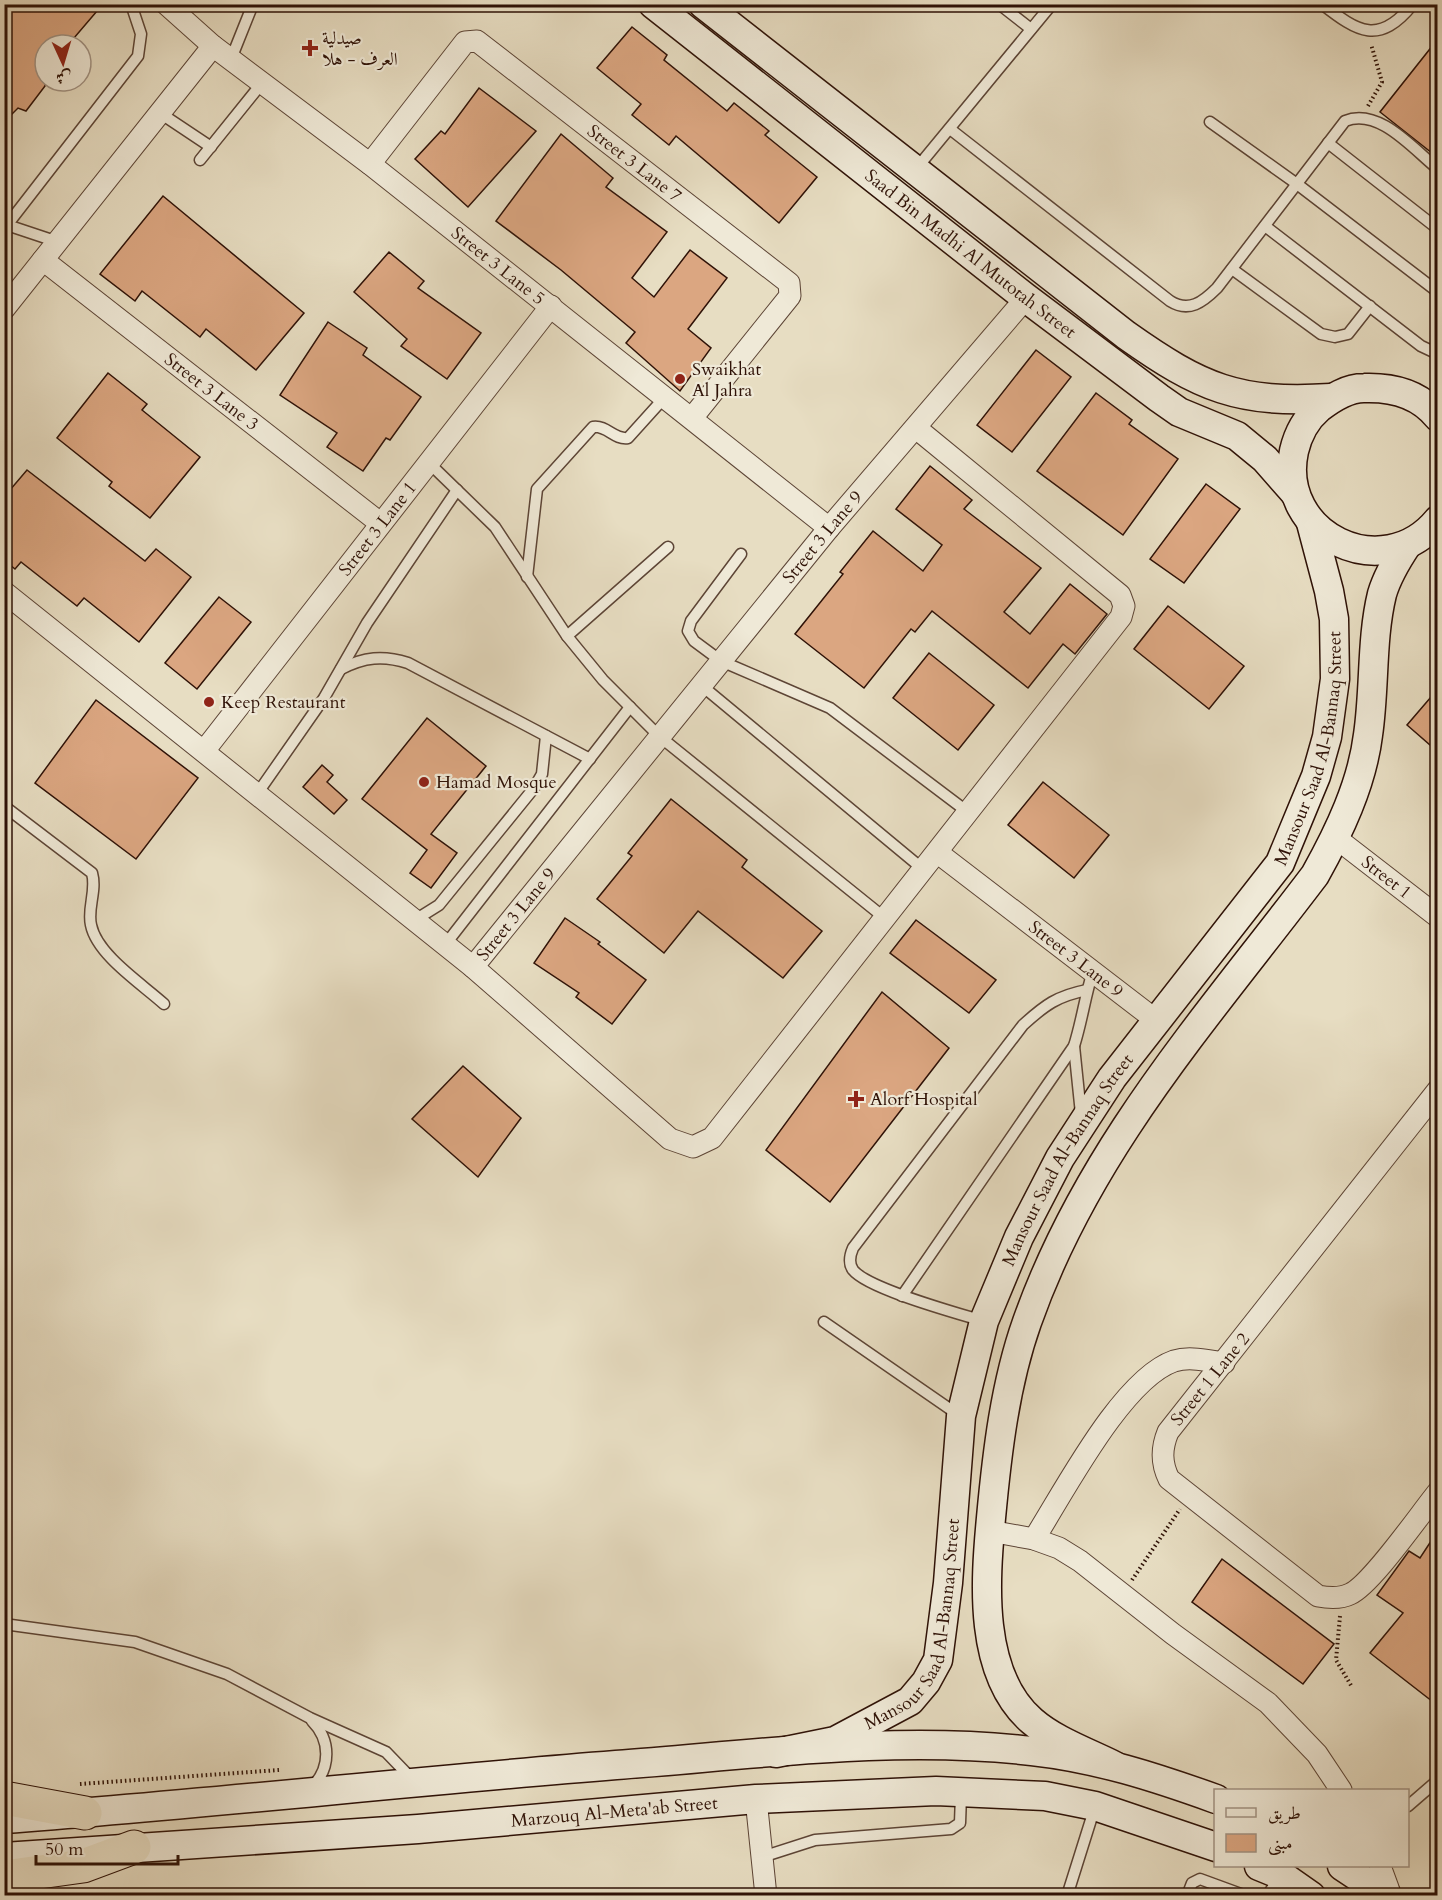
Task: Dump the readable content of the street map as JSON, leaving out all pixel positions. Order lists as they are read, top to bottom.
{
  "streets": {
    "street": [
      "Street 3 Lane 7",
      "Saad Bin Madhi Al Mutotah Street",
      "Street 3 Lane 5",
      "Street 3 Lane 3",
      "Street 3 Lane 1",
      "Street 3 Lane 9",
      "Mansour Saad Al-Bannaq Street",
      "Street 1",
      "Street 1 Lane 2",
      "Marzouq Al-Meta'ab Street"
    ]
  },
  "crossings": [
    ["Street 3 Lane 7", "Street 3 Lane 5"],
    ["Saad Bin Madhi Al Mutotah Street", "Street 3 Lane 9"],
    ["Street 3 Lane 5", "Street 3 Lane 1"],
    ["Street 3 Lane 5", "Street 3 Lane 9"],
    ["Street 3 Lane 3", "Street 3 Lane 1"],
    ["Street 3 Lane 9", "Mansour Saad Al-Bannaq Street"],
    ["Mansour Saad Al-Bannaq Street", "Street 1"]
  ],
  "places": {
    "health": ["صيدلية العرف - هلا", "Alorf Hospital"],
    "other": ["Swaikhat Al Jahra", "Keep Restaurant", "Hamad Mosque"]
  },
  "legend": ["طريق", "مبنى"],
  "scale_bar": "50 m",
  "north": "bottom"
}
